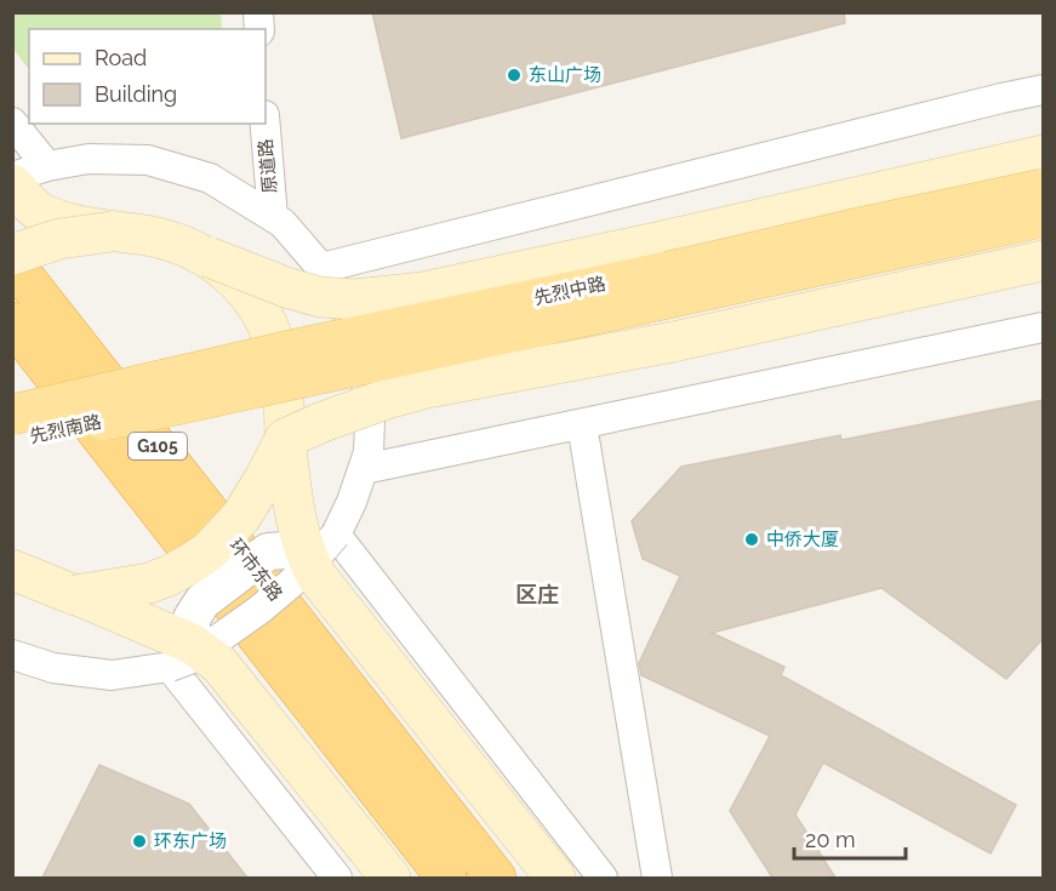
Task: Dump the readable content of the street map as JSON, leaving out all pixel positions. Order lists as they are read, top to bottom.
{
  "streets": {
    "highway": ["G105", "环市东路"],
    "main road": ["先烈中路", "先烈南路"],
    "street": ["原道路"]
  },
  "crossings": [
    ["先烈中路", "先烈南路"]
  ],
  "districts": ["区庄"],
  "places": ["东山广场", "中侨大厦", "环东广场"],
  "legend": ["Road", "Building"],
  "scale_bar": "20 m"
}
